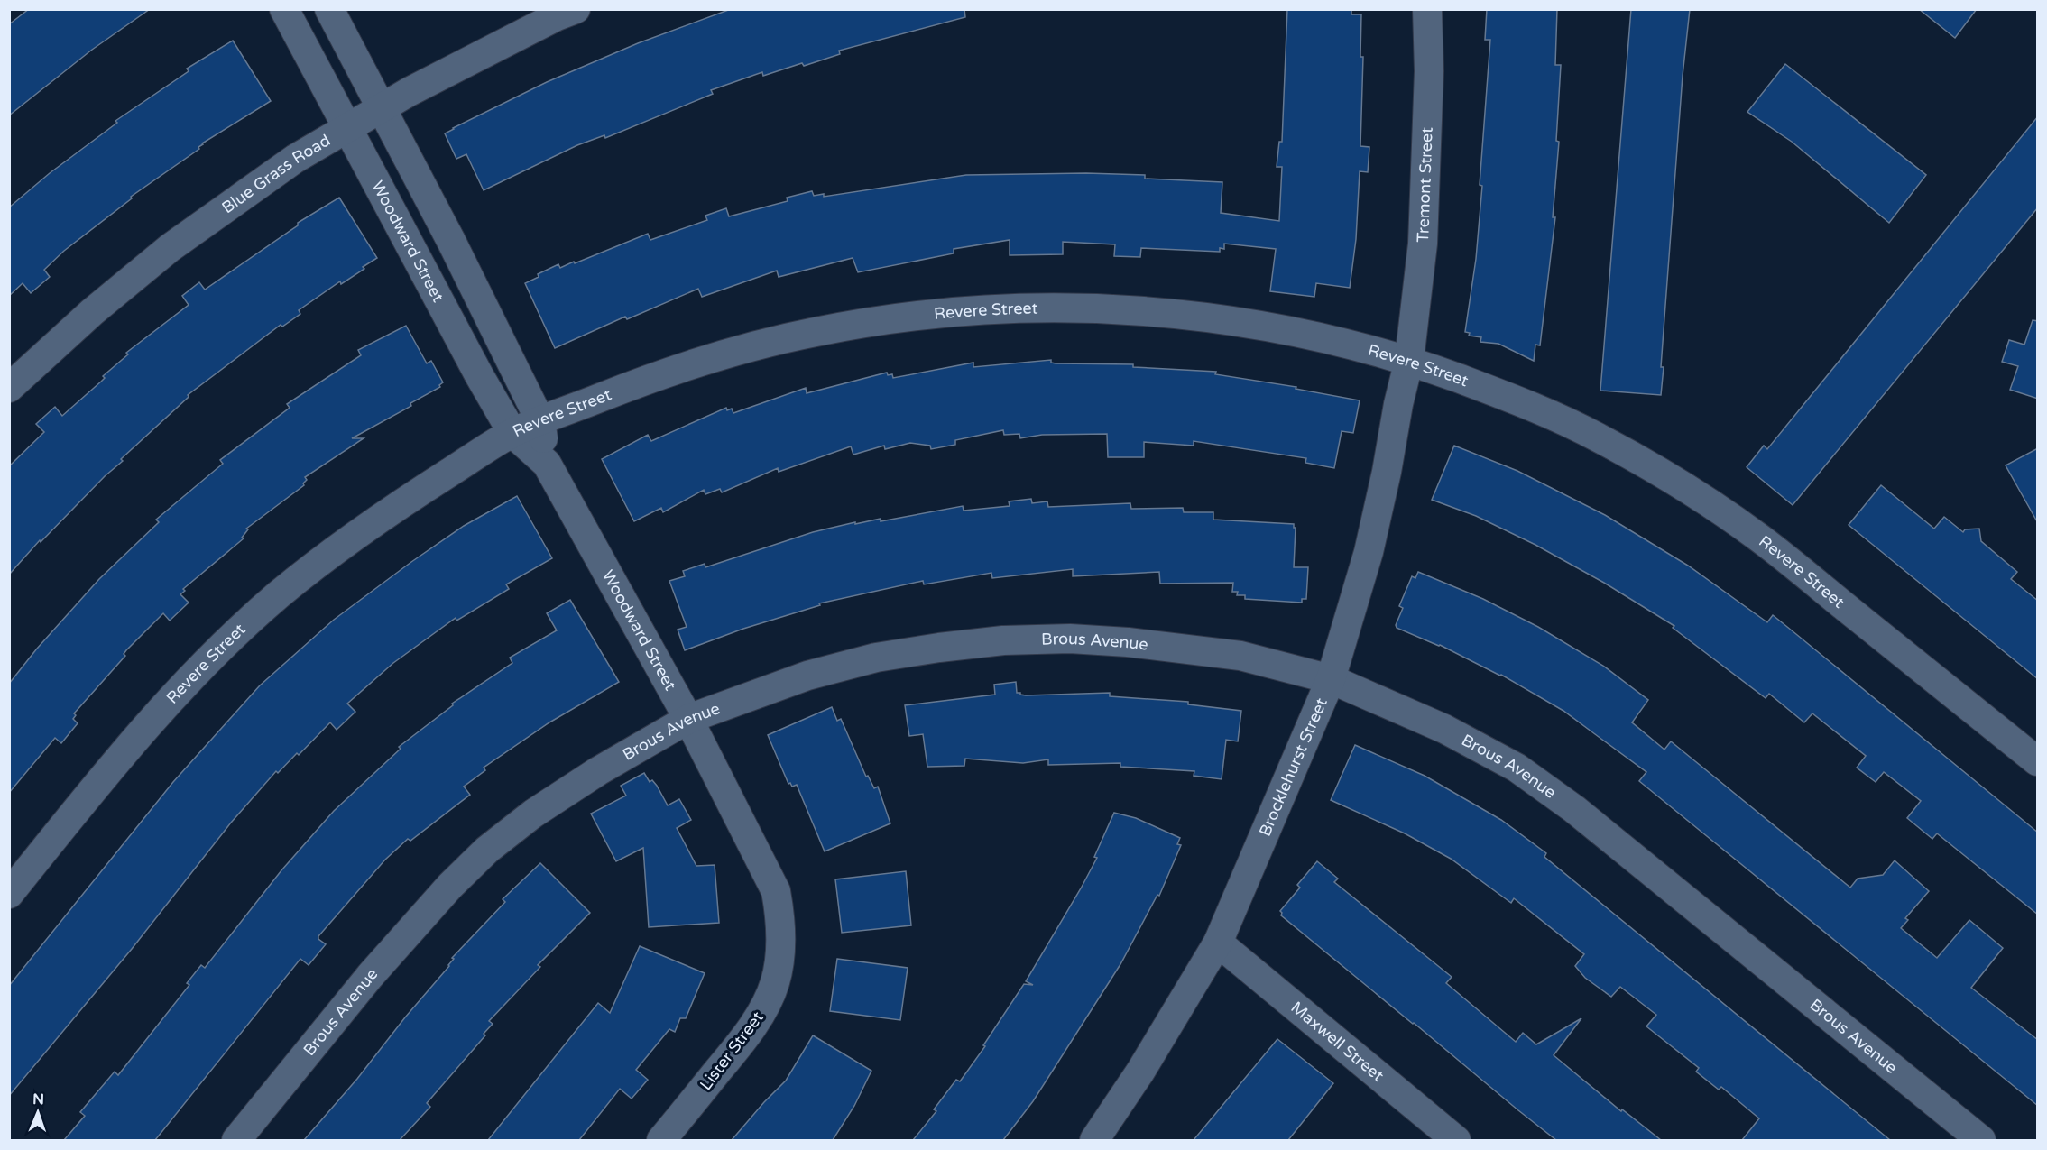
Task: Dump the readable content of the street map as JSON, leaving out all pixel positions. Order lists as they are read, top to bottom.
{
  "streets": {
    "street": [
      "Blue Grass Road",
      "Tremont Street",
      "Woodward Street",
      "Revere Street",
      "Brous Avenue",
      "Brocklehurst Street",
      "Maxwell Street",
      "Lister Street"
    ]
  },
  "crossings": [
    ["Blue Grass Road", "Woodward Street"],
    ["Tremont Street", "Revere Street"],
    ["Tremont Street", "Brocklehurst Street"],
    ["Woodward Street", "Revere Street"],
    ["Woodward Street", "Brous Avenue"],
    ["Woodward Street", "Lister Street"],
    ["Revere Street", "Brocklehurst Street"],
    ["Brous Avenue", "Brocklehurst Street"],
    ["Brocklehurst Street", "Maxwell Street"]
  ],
  "north": "top"
}
